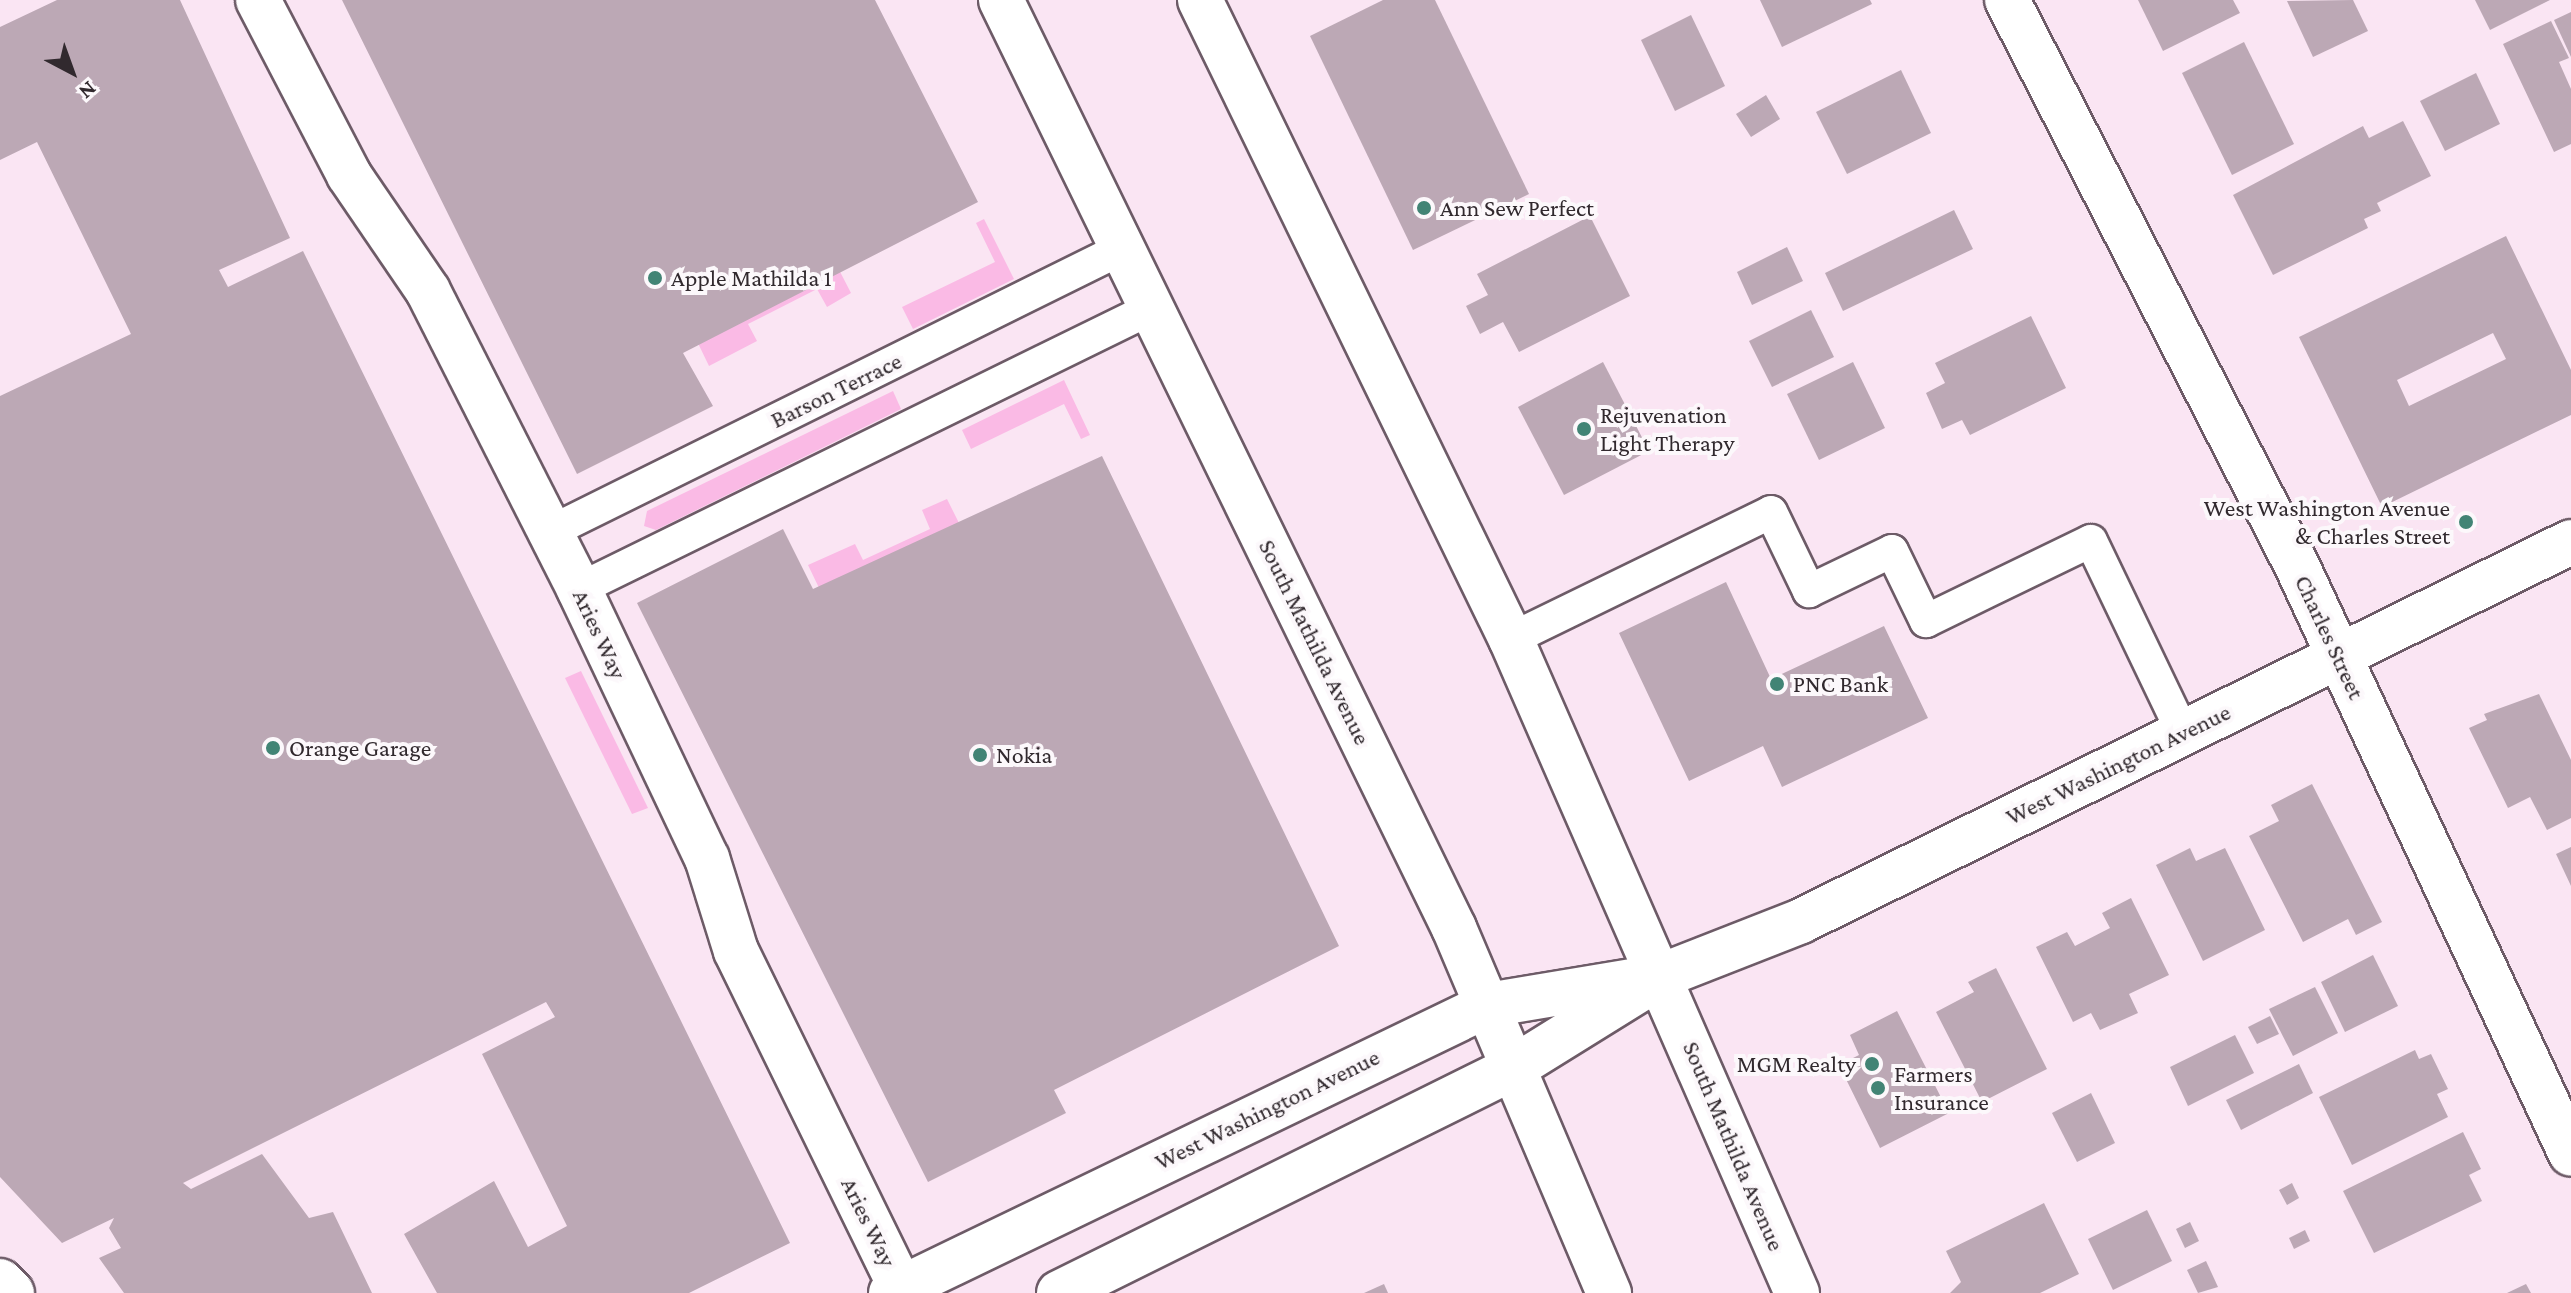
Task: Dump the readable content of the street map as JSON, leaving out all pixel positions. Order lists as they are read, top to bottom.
{
  "streets": {
    "main road": [
      "Aries Way",
      "Charles Street",
      "South Mathilda Avenue",
      "West Washington Avenue"
    ],
    "lane": ["Barson Terrace"]
  },
  "crossings": [
    ["Barson Terrace", "Aries Way"],
    ["Barson Terrace", "South Mathilda Avenue"],
    ["Aries Way", "West Washington Avenue"],
    ["Charles Street", "West Washington Avenue"],
    ["South Mathilda Avenue", "West Washington Avenue"]
  ],
  "places": [
    "Ann Sew Perfect",
    "Apple Mathilda 1",
    "Rejuvenation Light Therapy",
    "West Washington Avenue & Charles Street",
    "PNC Bank",
    "Orange Garage",
    "Nokia",
    "MGM Realty",
    "Farmers Insurance"
  ],
  "north": "bottom right"
}
